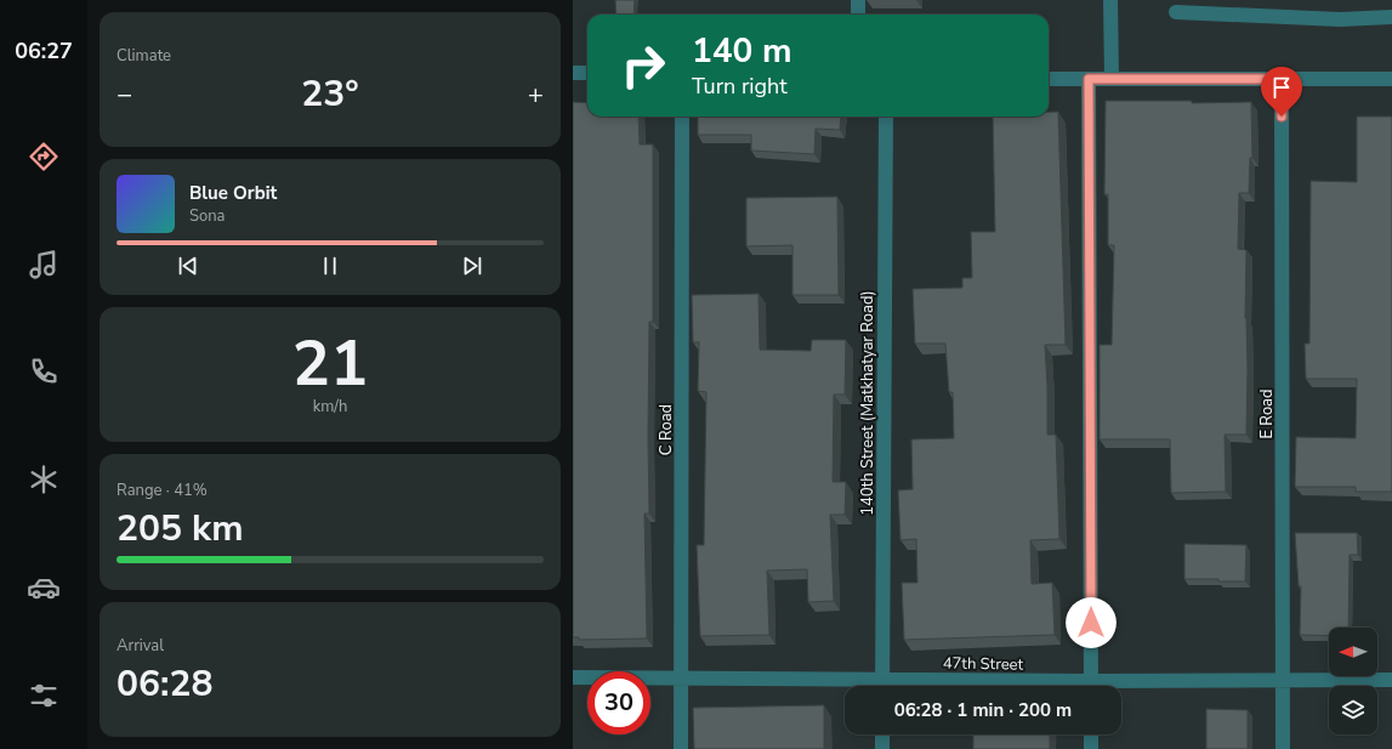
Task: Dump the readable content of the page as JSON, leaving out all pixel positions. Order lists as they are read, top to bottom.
{
  "streets": {
    "street": [
      "140th Street (Matkhatyar Road)",
      "E Road",
      "C Road",
      "47th Street"
    ]
  },
  "crossings": [
    ["140th Street (Matkhatyar Road)", "47th Street"],
    ["E Road", "47th Street"],
    ["C Road", "47th Street"]
  ],
  "north": "left",
  "page": {
    "tabs": "06:27",
    "tile": [
      "Climate",
      ["21", "km/h"],
      ["Range · 41%", "205 km"],
      ["Arrival", "06:28"]
    ],
    "turn": ["140 m", "Turn right"],
    "heat": ["−", "23°", "+"],
    "song": ["Blue Orbit", "Sona"],
    "limit": "30",
    "trip": "06:28 · 1 min · 200 m"
  }
}
